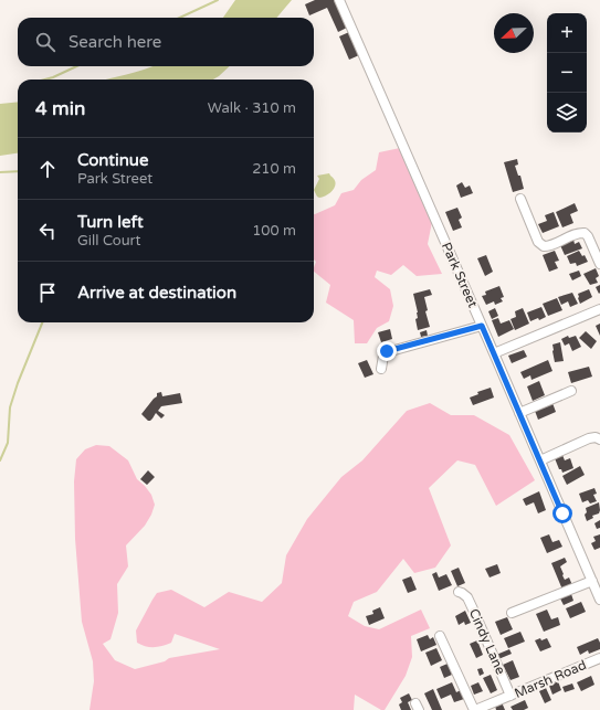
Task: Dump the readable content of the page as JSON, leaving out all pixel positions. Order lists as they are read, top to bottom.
{
  "streets": {
    "street": ["Park Street", "Cindy Lane", "Marsh Road"]
  },
  "crossings": [
    ["Cindy Lane", "Marsh Road"]
  ],
  "north": "bottom left",
  "page": {
    "map_buttons": ["+", "−"],
    "search": "Search here",
    "heading": ["4 min", "Walk · 310 m"],
    "list": [
      ["Continue", "Park Street", "210 m"],
      ["Turn left", "Gill Court", "100 m"],
      "Arrive at destination"
    ]
  }
}
